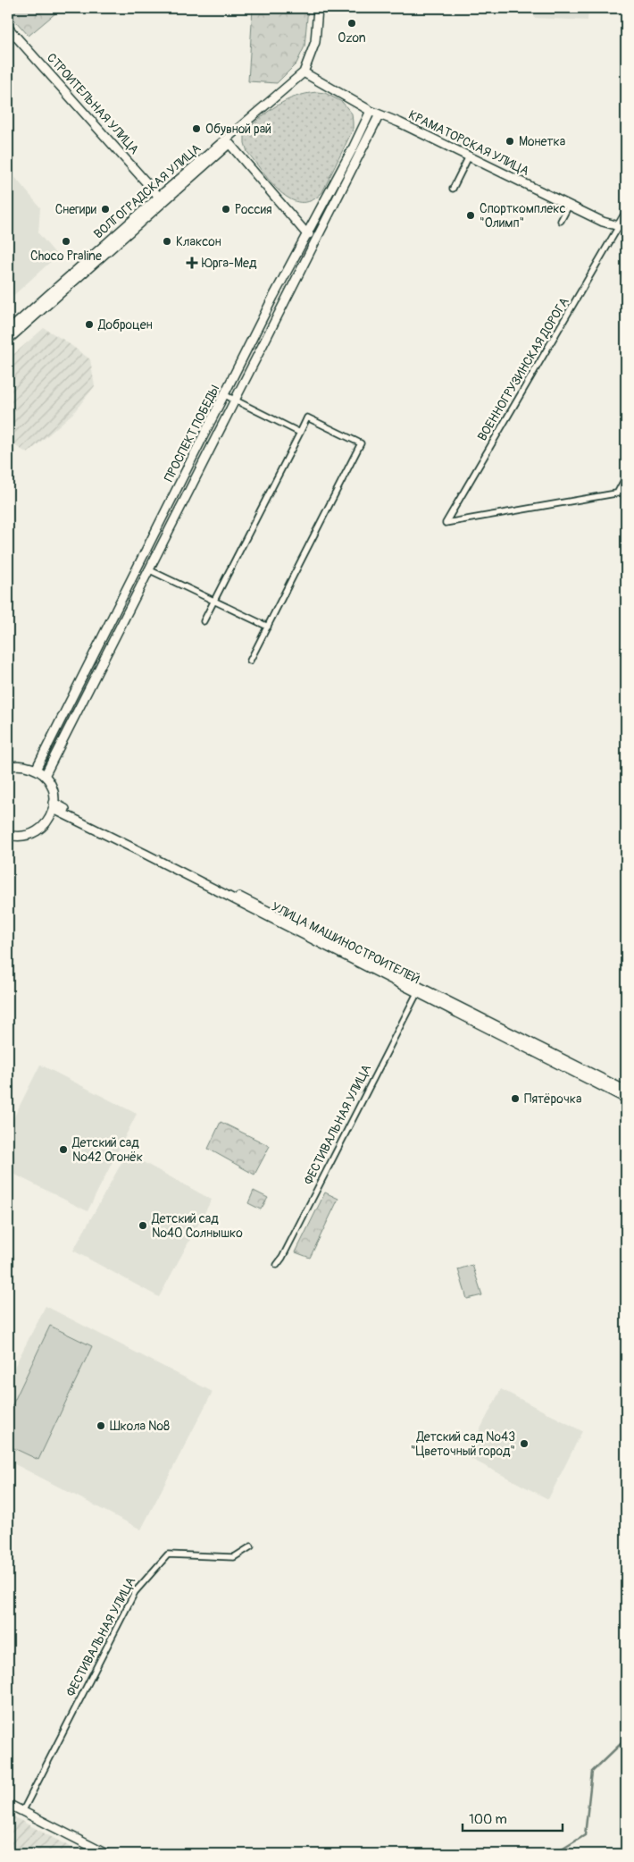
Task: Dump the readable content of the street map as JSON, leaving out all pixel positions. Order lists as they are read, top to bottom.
{
  "streets": {
    "main road": [
      "СТРОИТЕЛЬНАЯ УЛИЦА",
      "КРАМАТОРСКАЯ УЛИЦА",
      "ВОЛГОГРАДСКАЯ УЛИЦА",
      "ПРОСПЕКТ ПОБЕДЫ",
      "УЛИЦА МАШИНОСТРОИТЕЛЕЙ"
    ],
    "street": ["ВОЕННОГРУЗИНСКАЯ ДОРОГА", "ФЕСТИВАЛЬНАЯ УЛИЦА"]
  },
  "crossings": [
    ["СТРОИТЕЛЬНАЯ УЛИЦА", "ВОЛГОГРАДСКАЯ УЛИЦА"],
    ["КРАМАТОРСКАЯ УЛИЦА", "ВОЛГОГРАДСКАЯ УЛИЦА"],
    ["КРАМАТОРСКАЯ УЛИЦА", "ВОЕННОГРУЗИНСКАЯ ДОРОГА"],
    ["КРАМАТОРСКАЯ УЛИЦА", "ПРОСПЕКТ ПОБЕДЫ"],
    ["УЛИЦА МАШИНОСТРОИТЕЛЕЙ", "ФЕСТИВАЛЬНАЯ УЛИЦА"]
  ],
  "places": {
    "other": [
      "Ozon",
      "Обувной рай",
      "Монетка",
      "Снегири",
      "Россия",
      "Спорткомплекс \"Олимп\"",
      "Choco Praline",
      "Клаксон",
      "Доброцен",
      "Пятёрочка",
      "Детский сад №42 Огонёк",
      "Детский сад №40 Солнышко",
      "Школа №8",
      "Детский сад №43 \"Цветочный город\""
    ],
    "health": ["Юрга-Мед"]
  },
  "scale_bar": "100 m"
}
